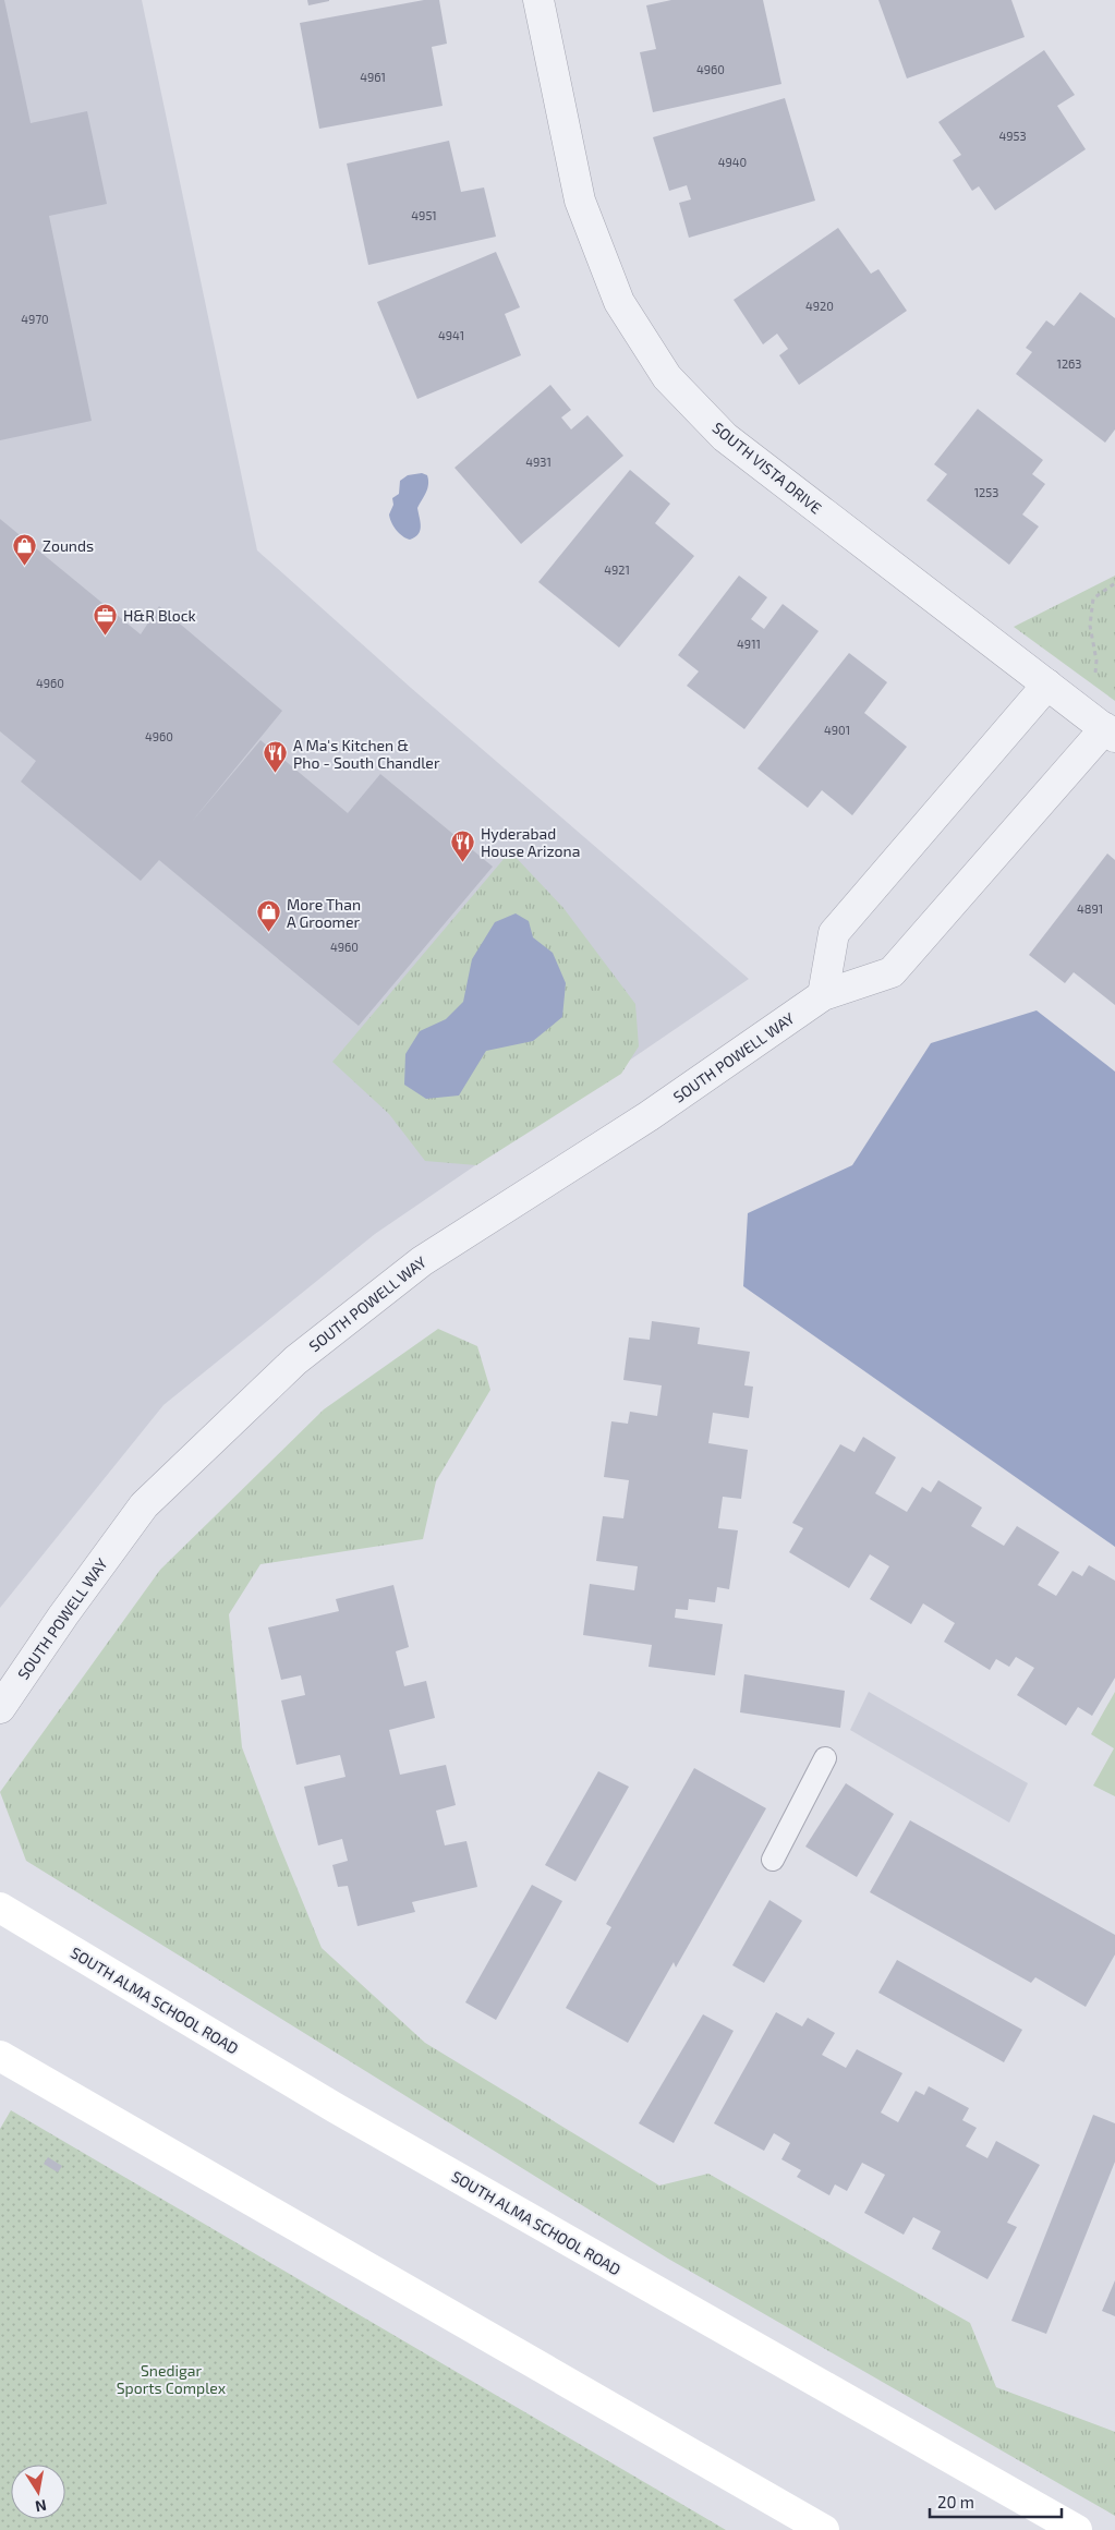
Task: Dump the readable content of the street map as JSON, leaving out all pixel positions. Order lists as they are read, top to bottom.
{
  "streets": {
    "main road": ["SOUTH ALMA SCHOOL ROAD"],
    "street": ["SOUTH VISTA DRIVE", "SOUTH POWELL WAY"]
  },
  "crossings": [
    ["SOUTH VISTA DRIVE", "SOUTH POWELL WAY"]
  ],
  "parks": ["Snedigar Sports Complex"],
  "places": {
    "shop": ["Zounds", "More Than A Groomer"],
    "office": ["H&R Block"],
    "restaurant": ["A Ma's Kitchen & Pho - South Chandler", "Hyderabad House Arizona"]
  },
  "house_numbers": [
    "4960",
    "4961",
    "4953",
    "4940",
    "4951",
    "4920",
    "4970",
    "4941",
    "1263",
    "4931",
    "1253",
    "4921",
    "4911",
    "4960",
    "4901",
    "4960",
    "4891",
    "4960"
  ],
  "scale_bar": "20 m",
  "north": "bottom"
}
